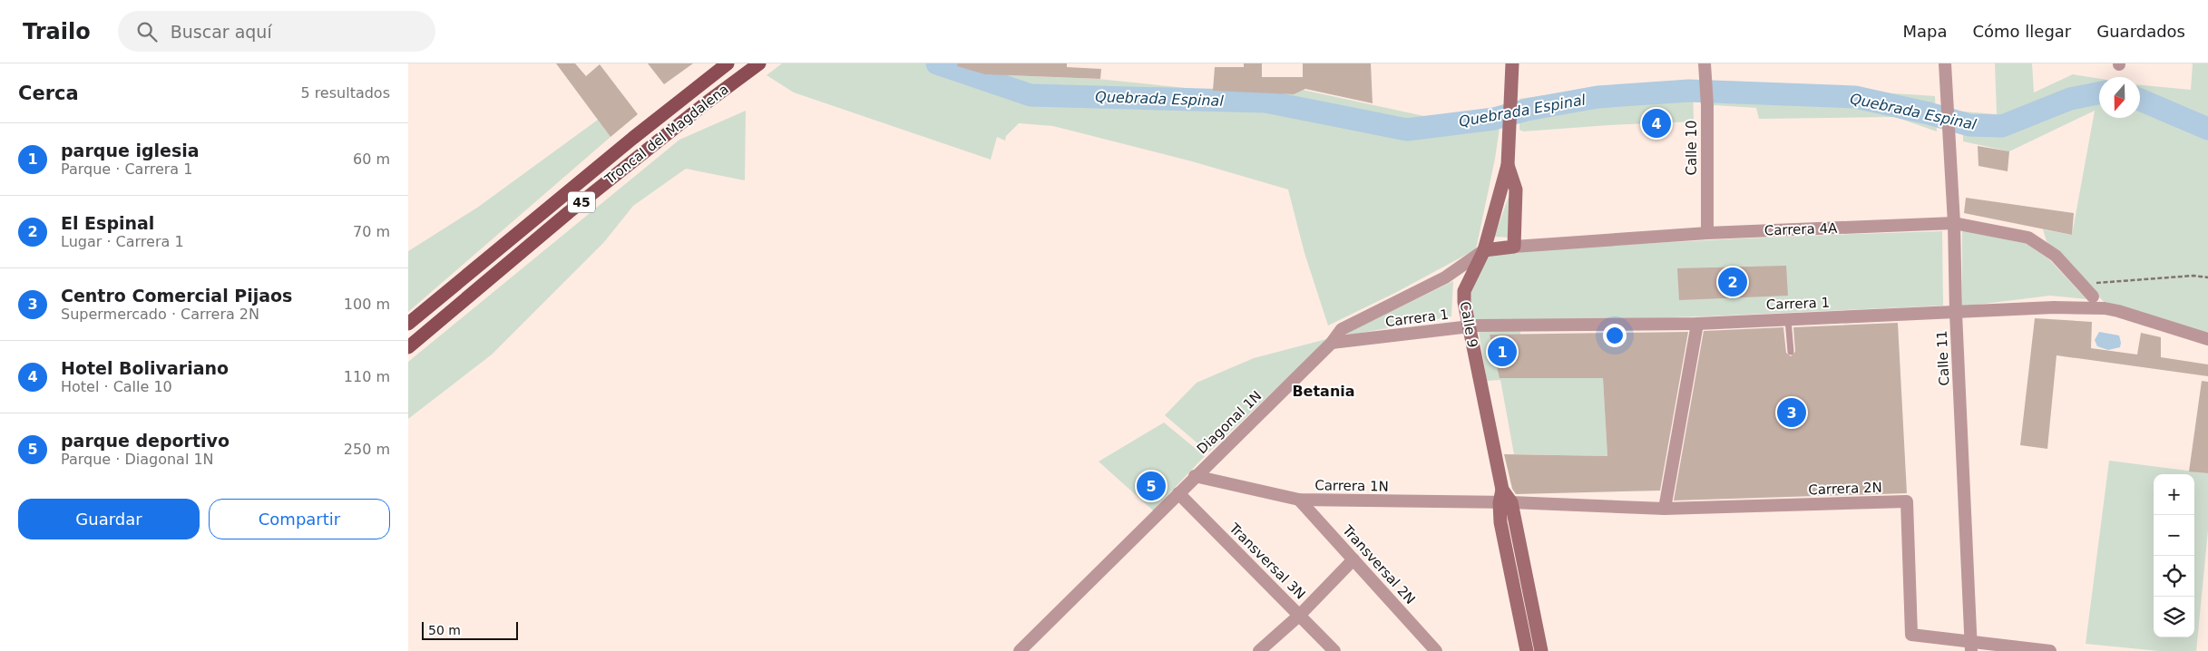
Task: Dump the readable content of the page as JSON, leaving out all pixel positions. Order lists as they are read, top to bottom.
{
  "streets": {
    "main road": ["Troncal del Magdalena", "45"],
    "street": [
      "Calle 10",
      "Carrera 4A",
      "Carrera 1",
      "Calle 9",
      "Calle 11",
      "Diagonal 1N",
      "Carrera 1N",
      "Carrera 2N",
      "Transversal 3N",
      "Transversal 2N"
    ]
  },
  "crossings": [
    ["Calle 10", "Carrera 4A"],
    ["Carrera 4A", "Calle 9"],
    ["Carrera 4A", "Calle 11"],
    ["Carrera 4A", "Diagonal 1N"],
    ["Carrera 1", "Calle 9"],
    ["Carrera 1", "Calle 11"],
    ["Carrera 1", "Diagonal 1N"],
    ["Calle 9", "Diagonal 1N"],
    ["Calle 9", "Carrera 1N"],
    ["Calle 9", "Carrera 2N"],
    ["Calle 11", "Carrera 2N"],
    ["Diagonal 1N", "Carrera 1N"],
    ["Diagonal 1N", "Transversal 3N"],
    ["Carrera 1N", "Carrera 2N"],
    ["Carrera 1N", "Transversal 2N"]
  ],
  "districts": ["Betania"],
  "water": ["Quebrada Espinal"],
  "scale_bar": "50 m",
  "north": "bottom",
  "page": {
    "header": "Trailo",
    "search": "Buscar aquí",
    "nav": ["Mapa", "Cómo llegar", "Guardados"],
    "heading": ["Cerca", "5 resultados"],
    "pins": [
      "4",
      "2",
      "1",
      "3",
      "5"
    ],
    "list": [
      {
        "mark": "1",
        "name": "parque iglesia",
        "note": "Parque · Carrera 1",
        "value": "60 m"
      },
      {
        "mark": "2",
        "name": "El Espinal",
        "note": "Lugar · Carrera 1",
        "value": "70 m"
      },
      {
        "mark": "3",
        "name": "Centro Comercial Pijaos",
        "note": "Supermercado · Carrera 2N",
        "value": "100 m"
      },
      {
        "mark": "4",
        "name": "Hotel Bolivariano",
        "note": "Hotel · Calle 10",
        "value": "110 m"
      },
      {
        "mark": "5",
        "name": "parque deportivo",
        "note": "Parque · Diagonal 1N",
        "value": "250 m"
      }
    ],
    "map_buttons": ["+", "−"],
    "buttons": ["Guardar", "Compartir"],
    "scale": "50 m"
  }
}
